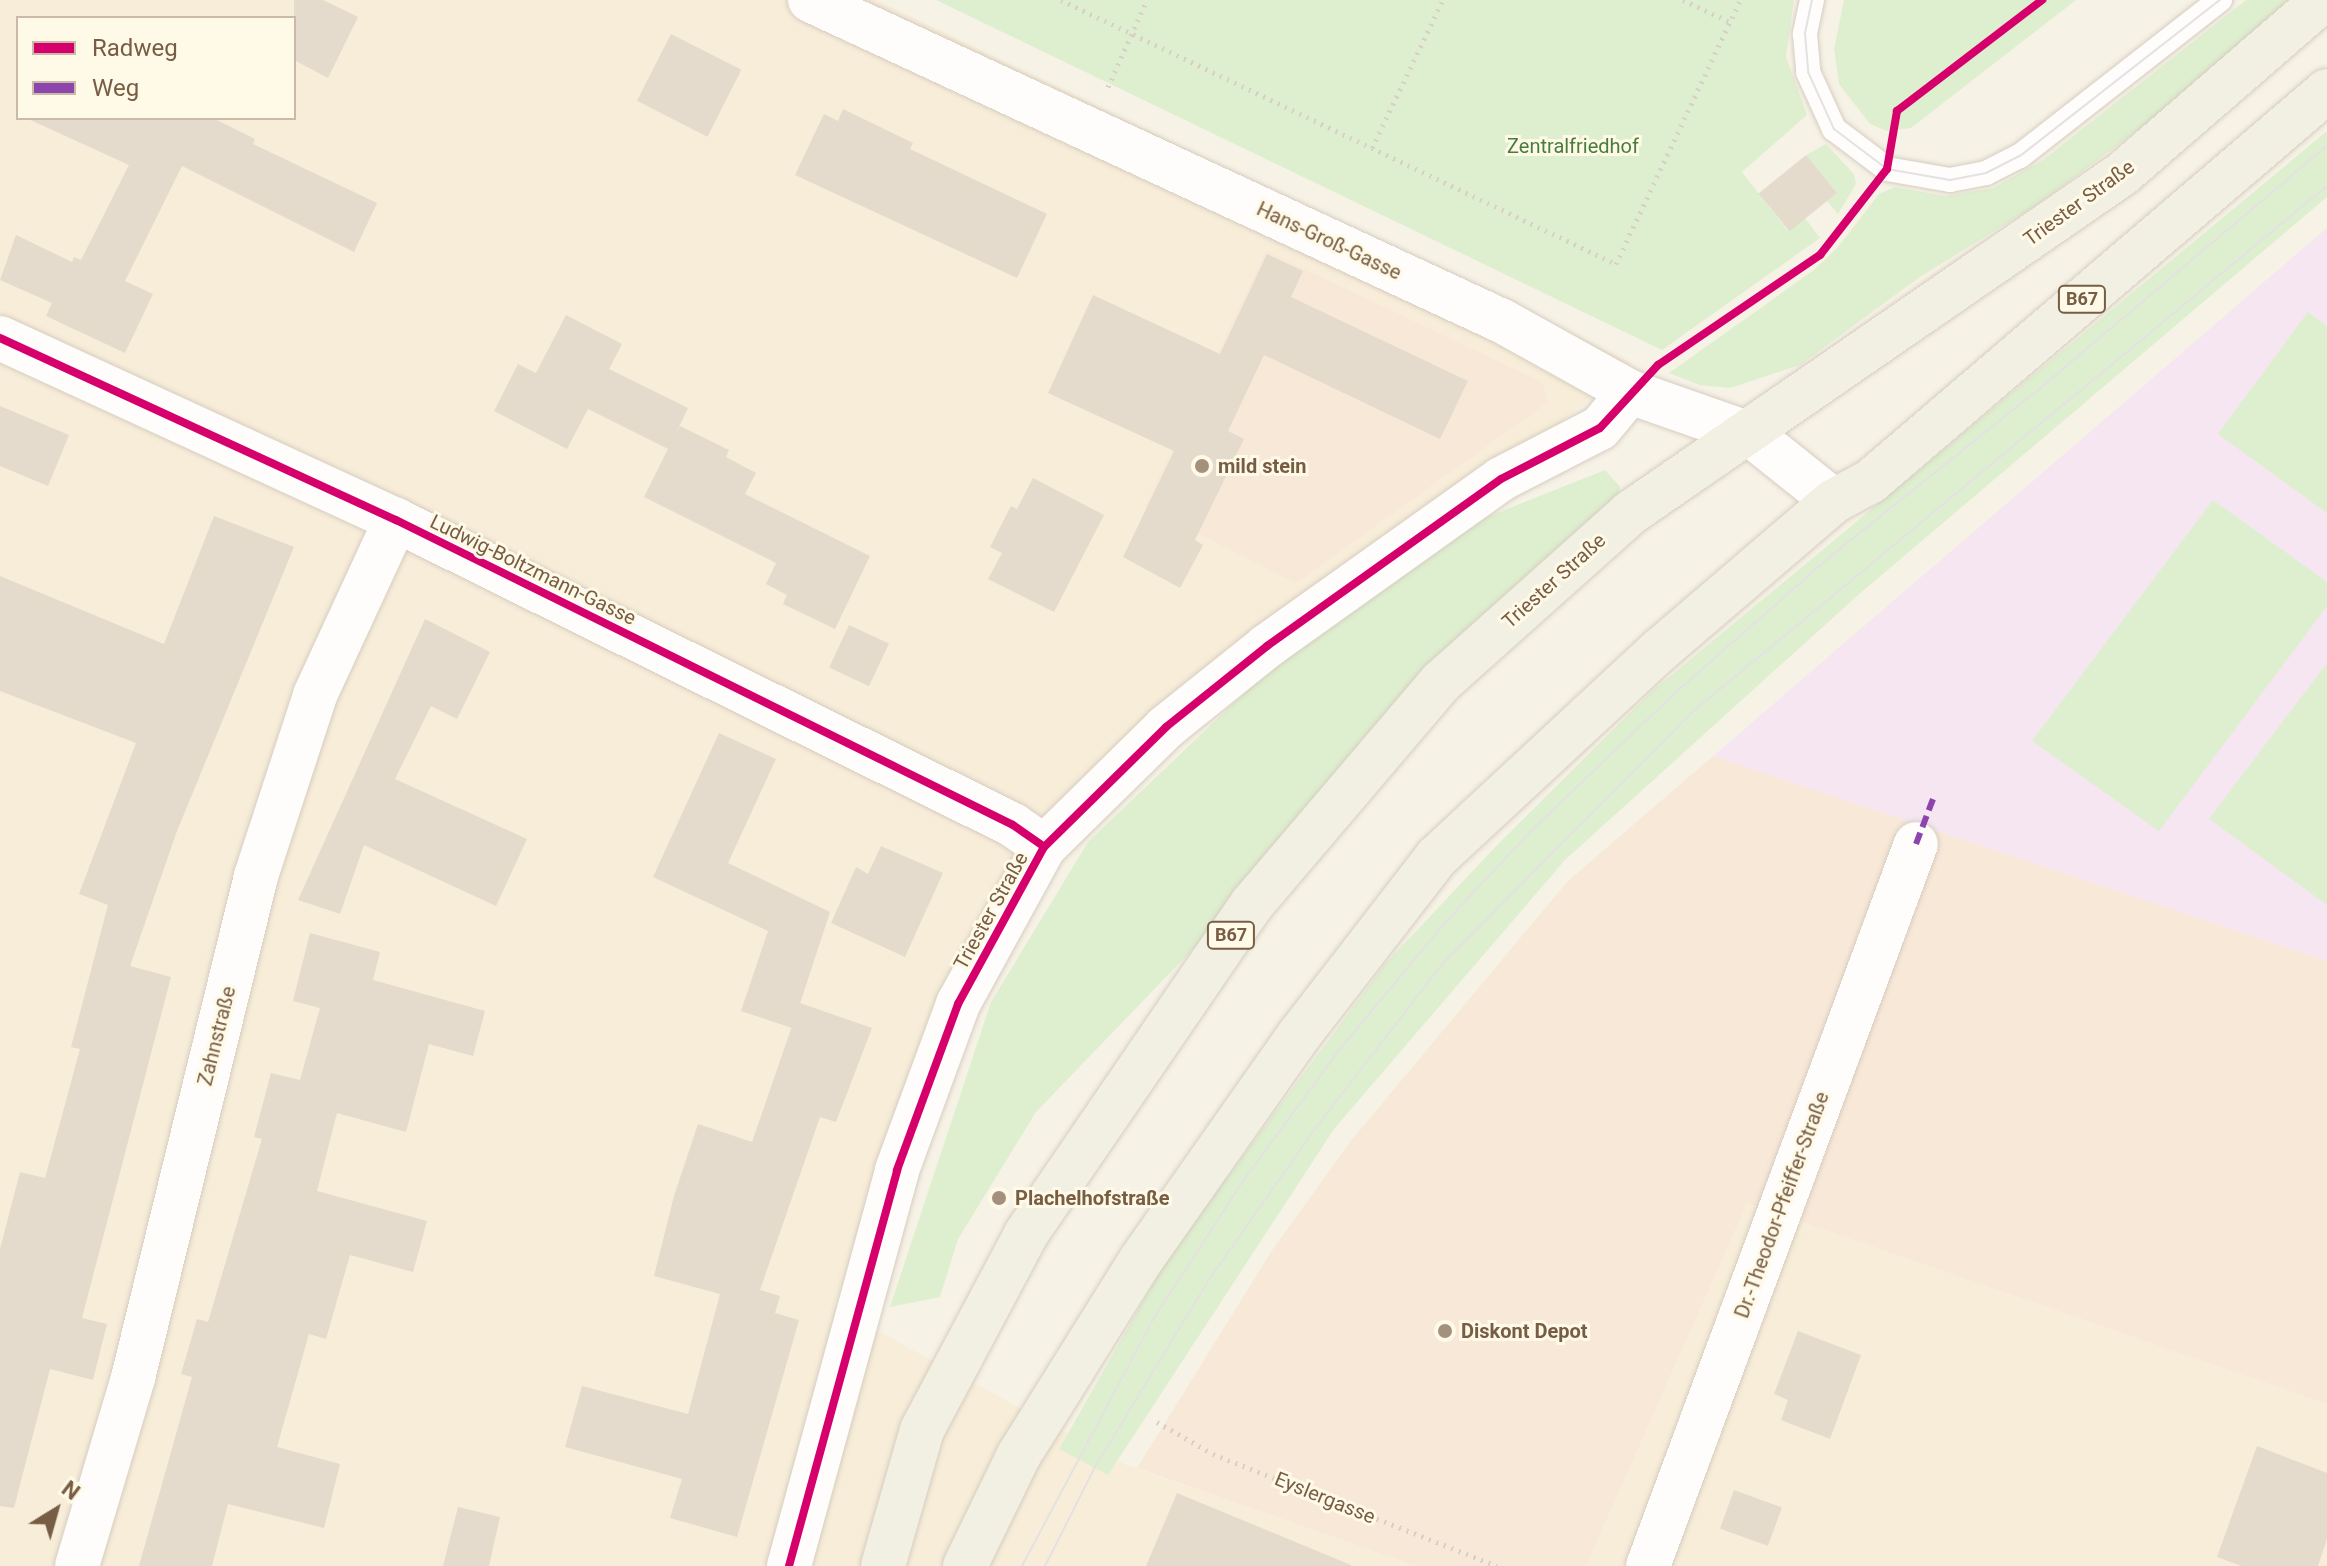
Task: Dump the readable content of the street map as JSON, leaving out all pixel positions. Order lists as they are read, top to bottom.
{
  "streets": {
    "main road": ["Triester Straße", "B67"],
    "street": [
      "Hans-Groß-Gasse",
      "Ludwig-Boltzmann-Gasse",
      "Zahnstraße",
      "Dr.-Theodor-Pfeiffer-Straße"
    ],
    "path": ["Eyslergasse"]
  },
  "crossings": [
    ["Triester Straße", "Hans-Groß-Gasse"],
    ["Triester Straße", "Ludwig-Boltzmann-Gasse"],
    ["Hans-Groß-Gasse", "B67"],
    ["Ludwig-Boltzmann-Gasse", "Zahnstraße"]
  ],
  "parks": ["Zentralfriedhof"],
  "places": ["mild stein", "Plachelhofstraße", "Diskont Depot"],
  "legend": ["Radweg", "Weg"],
  "north": "top right"
}
